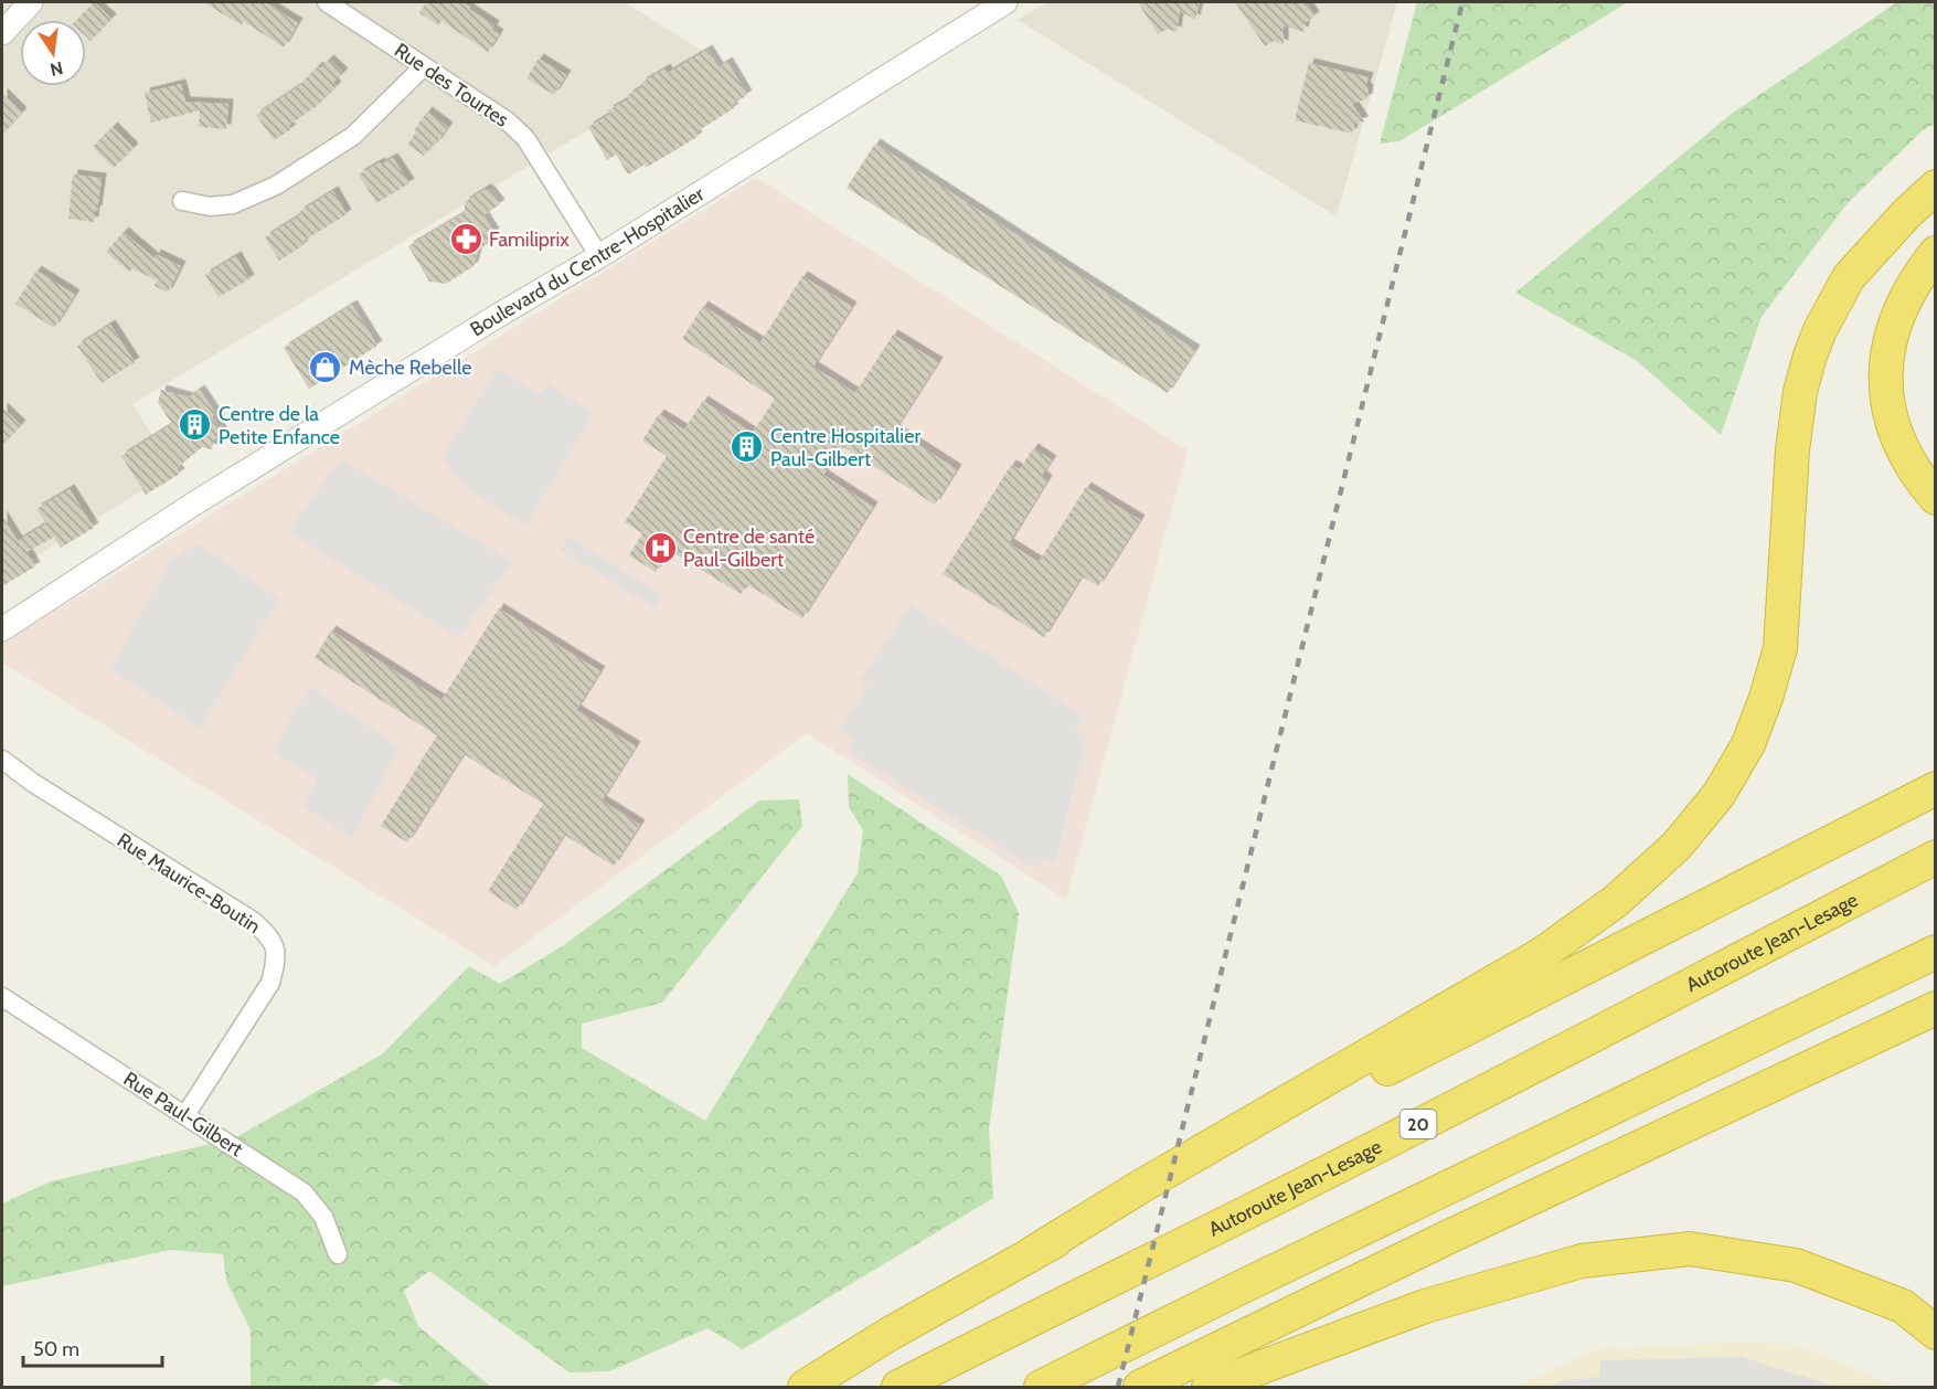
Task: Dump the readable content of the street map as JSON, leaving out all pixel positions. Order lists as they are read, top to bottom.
{
  "streets": {
    "highway": ["Autoroute Jean-Lesage", "20"],
    "street": [
      "Rue des Tourtes",
      "Boulevard du Centre-Hospitalier",
      "Rue Maurice-Boutin",
      "Rue Paul-Gilbert"
    ]
  },
  "crossings": [
    ["Rue des Tourtes", "Boulevard du Centre-Hospitalier"],
    ["Rue Maurice-Boutin", "Rue Paul-Gilbert"]
  ],
  "places": {
    "pharmacy": ["Familiprix"],
    "shop": ["Mèche Rebelle"],
    "building": ["Centre de la Petite Enfance", "Centre Hospitalier Paul-Gilbert"],
    "hospital": ["Centre de santé Paul-Gilbert"]
  },
  "scale_bar": "50 m",
  "north": "bottom"
}
